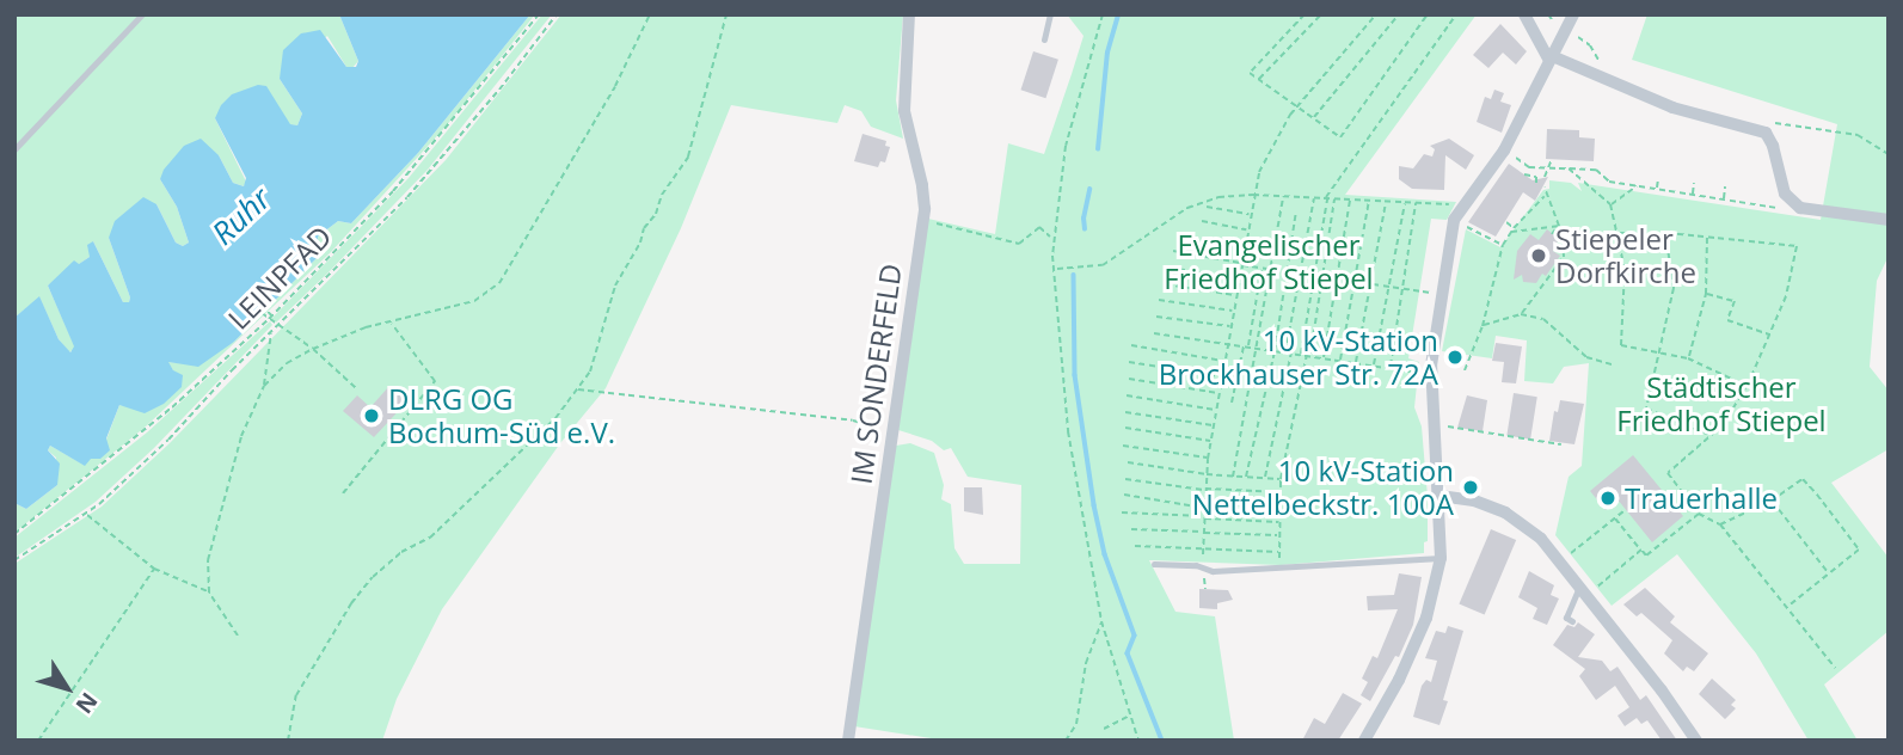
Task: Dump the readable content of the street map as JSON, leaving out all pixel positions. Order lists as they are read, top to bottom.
{
  "streets": {
    "street": ["IM SONDERFELD"],
    "path": ["LEINPFAD"]
  },
  "water": ["Ruhr"],
  "parks": ["Evangelischer Friedhof Stiepel", "Städtischer Friedhof Stiepel"],
  "places": [
    "Stiepeler Dorfkirche",
    "10 kV-Station Brockhauser Str. 72A",
    "DLRG OG Bochum-Süd e.V.",
    "10 kV-Station Nettelbeckstr. 100A",
    "Trauerhalle"
  ],
  "north": "bottom right"
}
